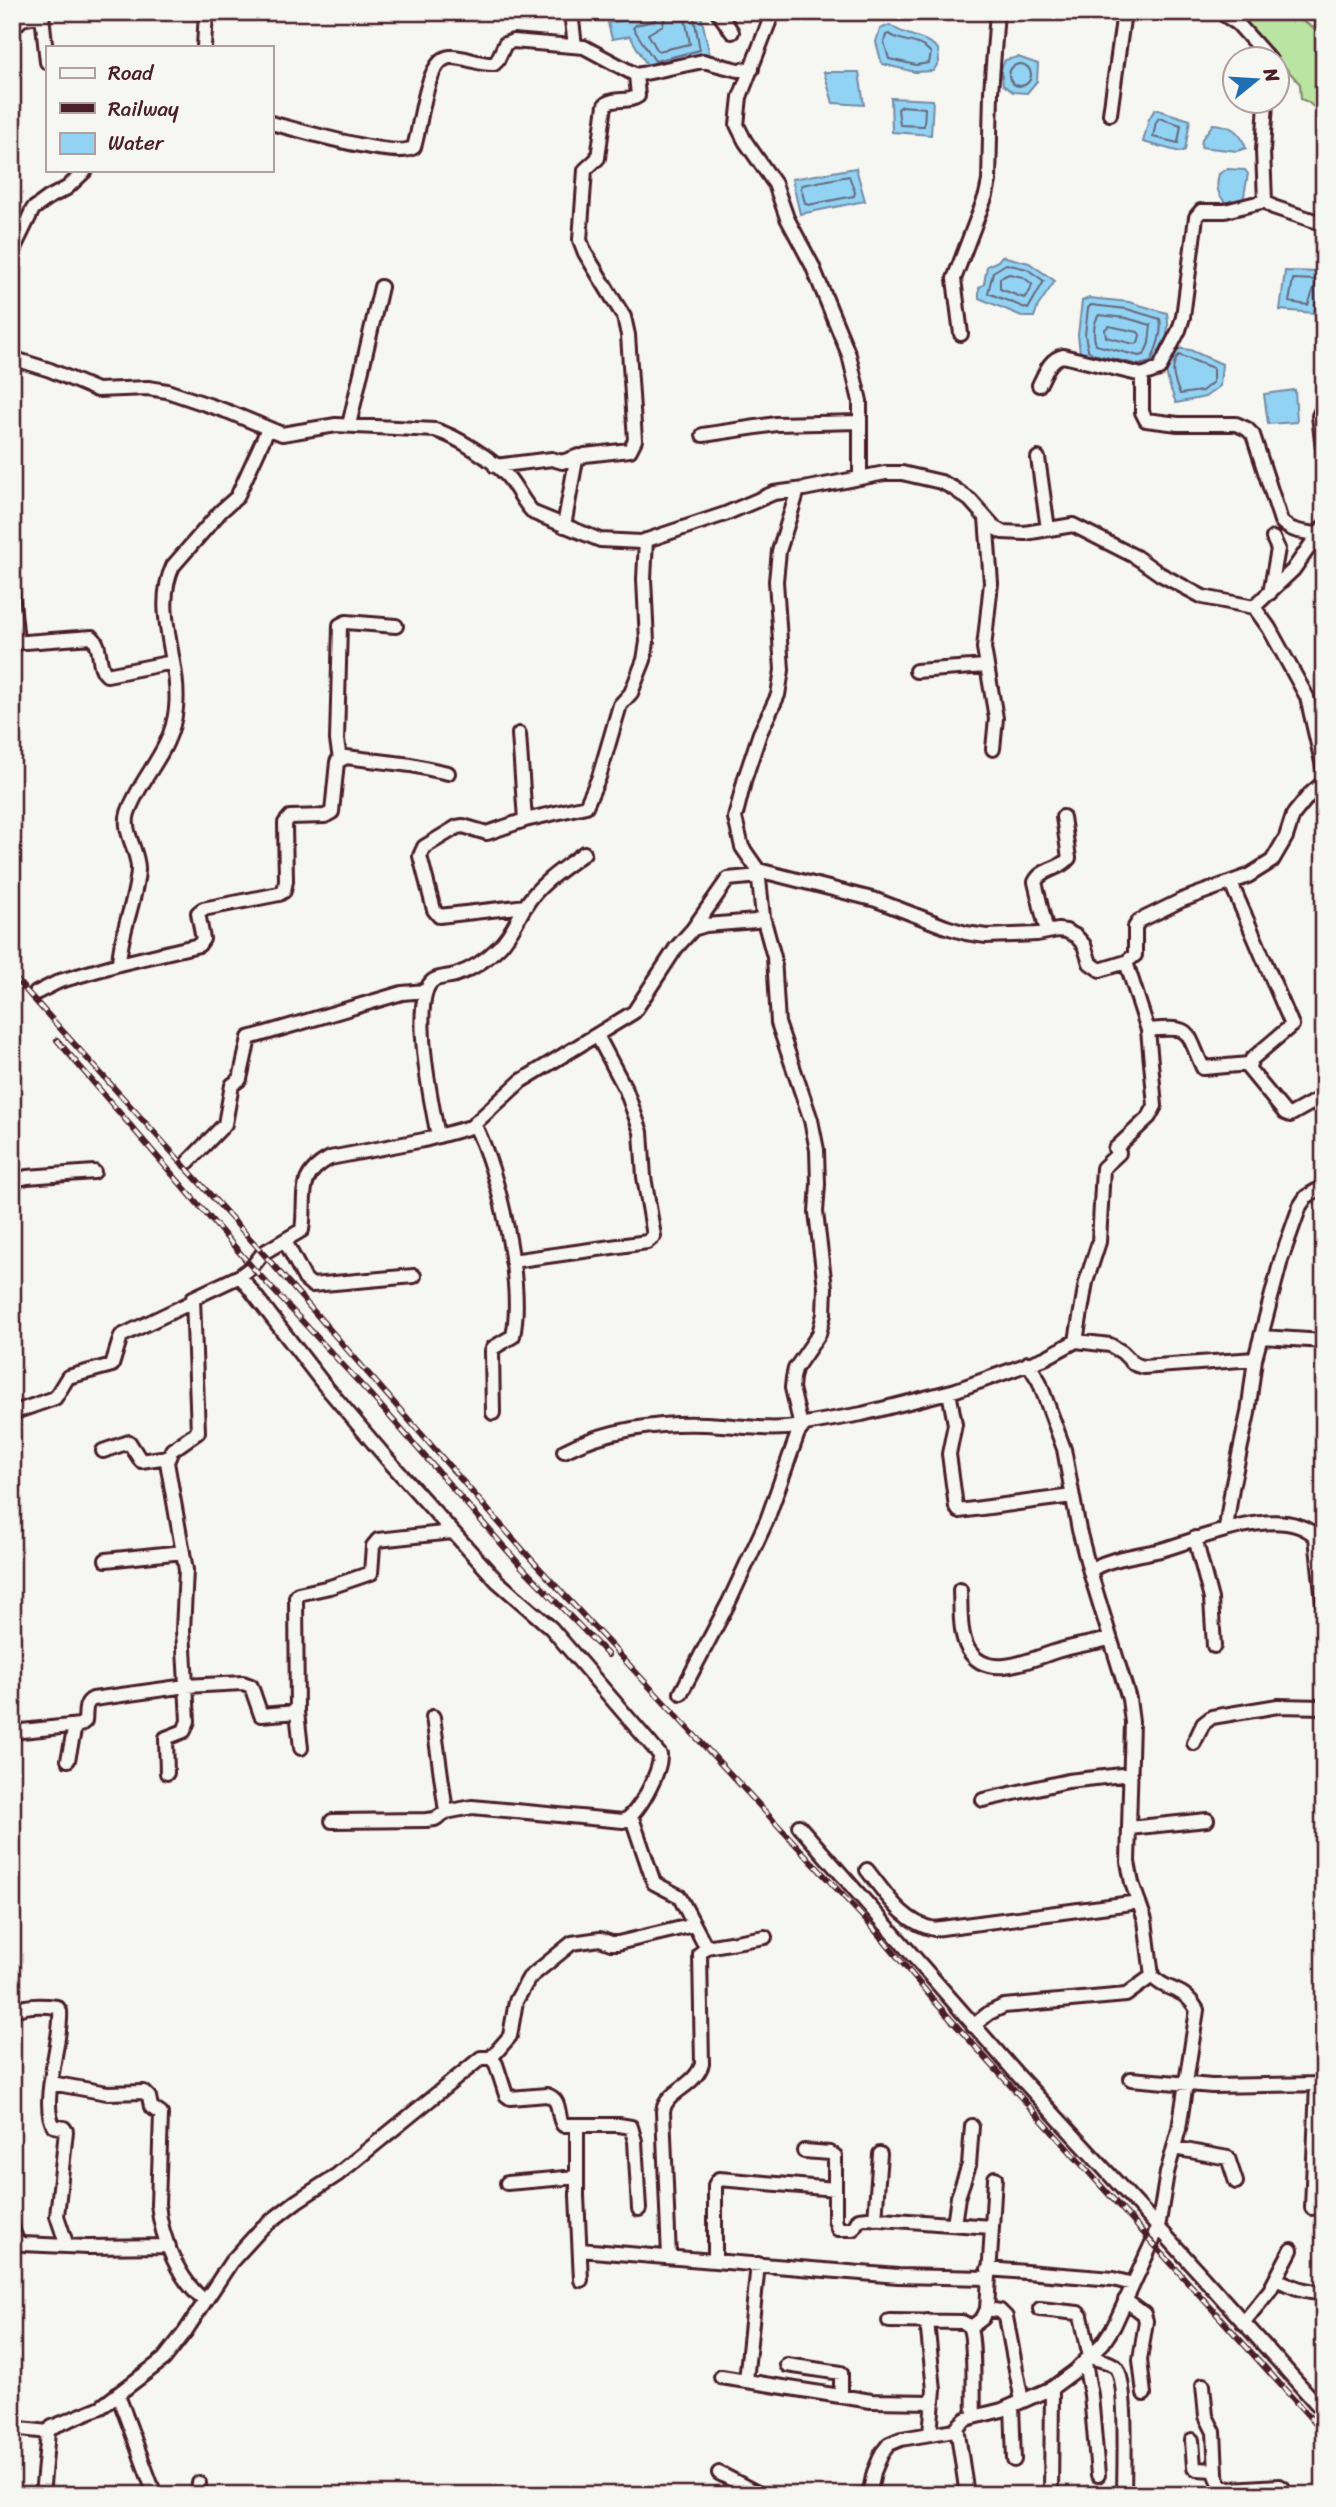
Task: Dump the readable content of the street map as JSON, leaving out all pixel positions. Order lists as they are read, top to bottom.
{
  "legend": ["Road", "Railway", "Water"],
  "north": "right"
}
